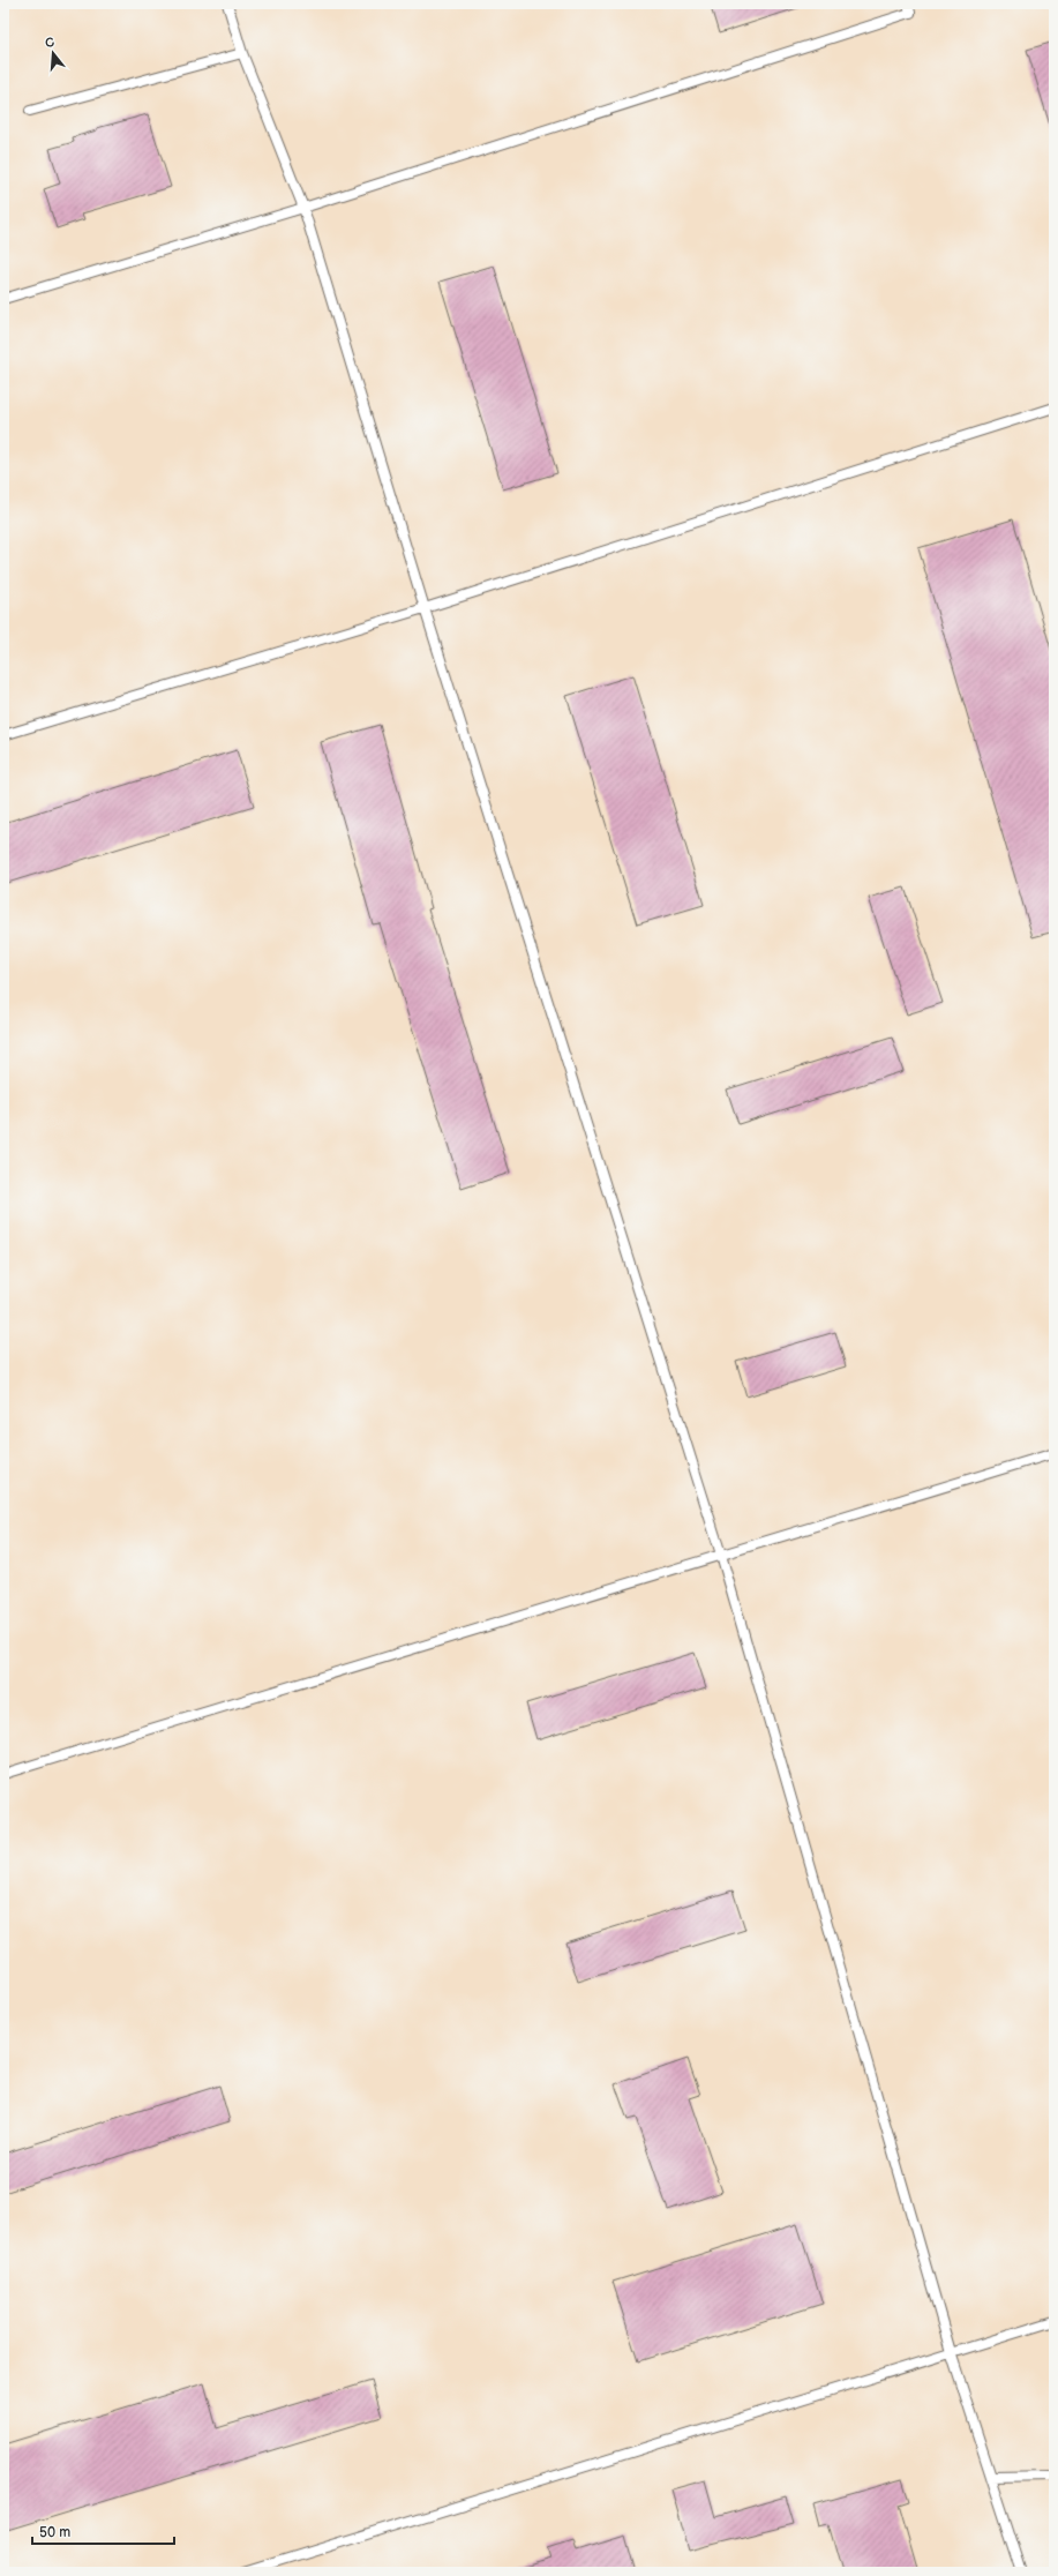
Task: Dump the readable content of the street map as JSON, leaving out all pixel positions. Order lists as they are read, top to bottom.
{
  "scale_bar": "50 m",
  "north": "top"
}
